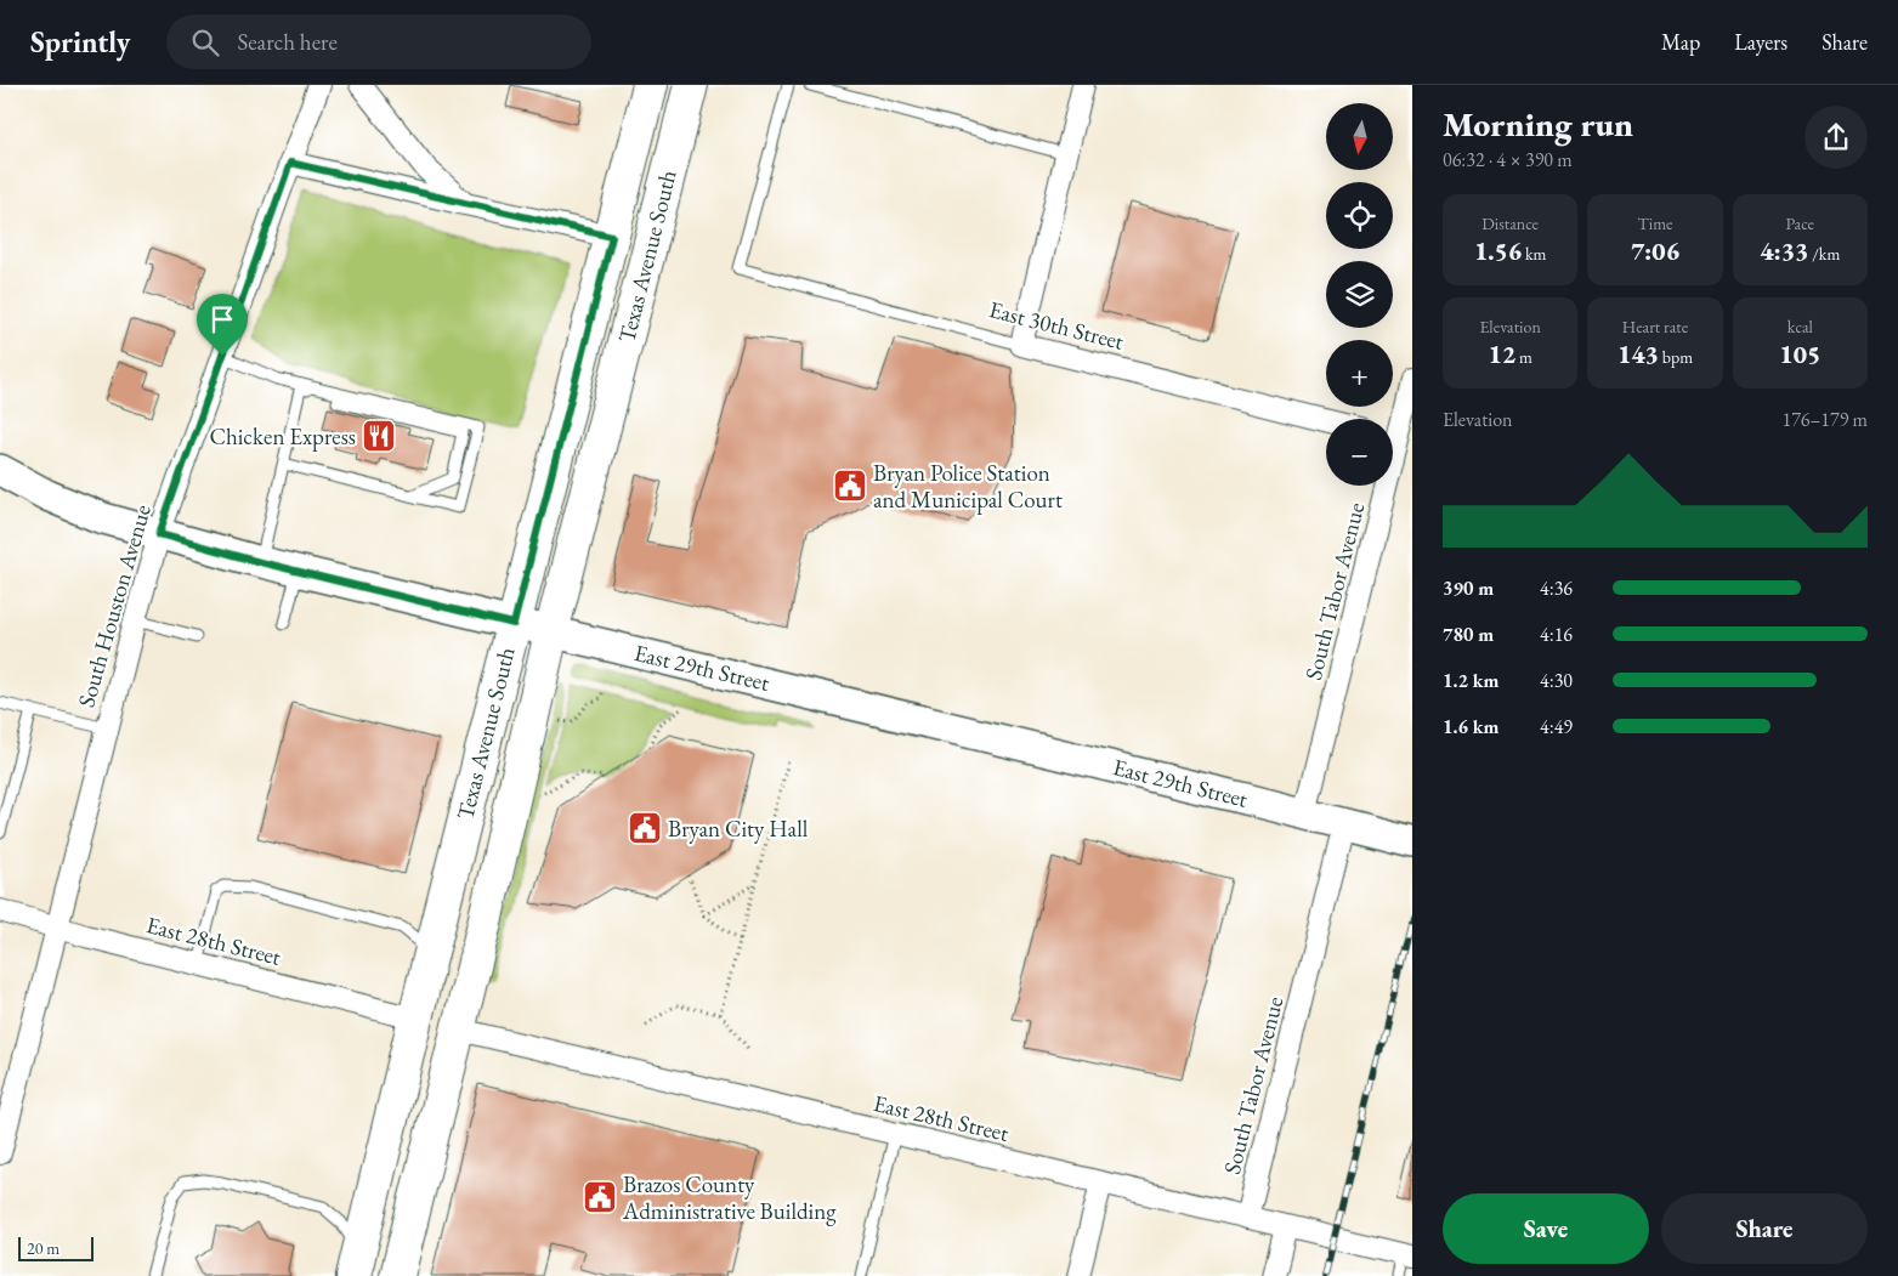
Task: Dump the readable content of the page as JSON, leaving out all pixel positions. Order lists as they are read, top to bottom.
{
  "streets": {
    "main road": ["Texas Avenue South"],
    "street": [
      "East 30th Street",
      "South Tabor Avenue",
      "South Houston Avenue",
      "East 29th Street",
      "East 28th Street"
    ]
  },
  "crossings": [
    ["Texas Avenue South", "East 29th Street"],
    ["Texas Avenue South", "East 28th Street"],
    ["South Tabor Avenue", "East 29th Street"],
    ["South Tabor Avenue", "East 28th Street"],
    ["South Houston Avenue", "East 29th Street"],
    ["South Houston Avenue", "East 28th Street"]
  ],
  "places": {
    "restaurant": ["Chicken Express"],
    "public building": ["Bryan Police Station and Municipal Court", "Bryan City Hall", "Brazos County Administrative Building"]
  },
  "scale_bar": "20 m",
  "north": "bottom",
  "page": {
    "header": "Sprintly",
    "search": "Search here",
    "nav": ["Map", "Layers", "Share"],
    "heading": ["Morning run", "06:32 · 4 × 390 m"],
    "map_buttons": ["+", "−"],
    "stats": [
      ["Distance", "1.56 km"],
      ["Time", "7:06"],
      ["Pace", "4:33 /km"],
      ["Elevation", "12 m"],
      ["Heart rate", "143 bpm"],
      ["kcal", "105"]
    ],
    "chart": ["Elevation", "176–179 m"],
    "list": [
      {
        "name": "390 m",
        "note": "4:36"
      },
      {
        "name": "780 m",
        "note": "4:16"
      },
      {
        "name": "1.2 km",
        "note": "4:30"
      },
      {
        "name": "1.6 km",
        "note": "4:49"
      }
    ],
    "buttons": ["Save", "Share"],
    "scale": "20 m"
  }
}
